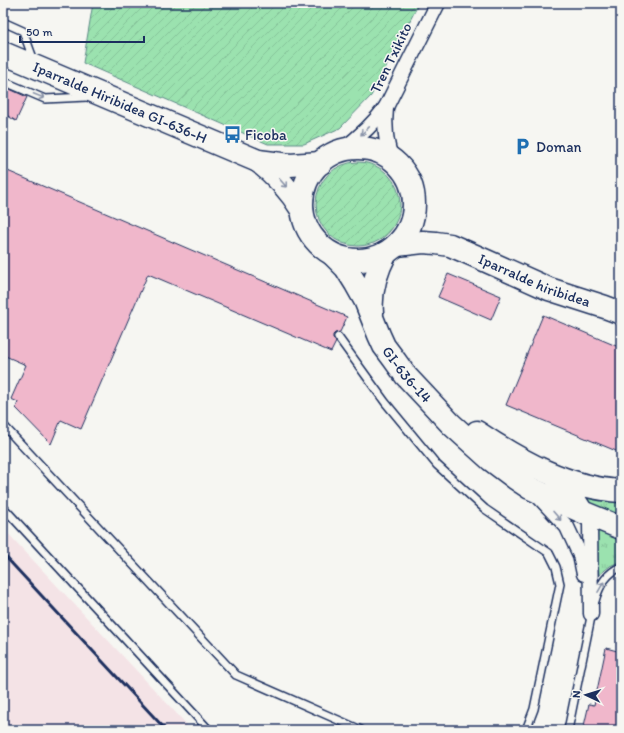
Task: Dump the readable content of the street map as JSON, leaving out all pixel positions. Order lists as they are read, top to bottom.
{
  "streets": {
    "main road": ["Iparralde Hiribidea GI-636-H", "Iparralde hiribidea", "GI-636-14"],
    "street": ["Tren Txikito"]
  },
  "crossings": [
    ["Tren Txikito", "Iparralde Hiribidea GI-636-H"],
    ["Tren Txikito", "Iparralde hiribidea"],
    ["Tren Txikito", "GI-636-14"],
    ["Iparralde Hiribidea GI-636-H", "Iparralde hiribidea"],
    ["Iparralde Hiribidea GI-636-H", "GI-636-14"],
    ["Iparralde hiribidea", "GI-636-14"]
  ],
  "places": {
    "bus stop": ["Ficoba"],
    "parking": ["Doman"]
  },
  "scale_bar": "50 m",
  "north": "left"
}
